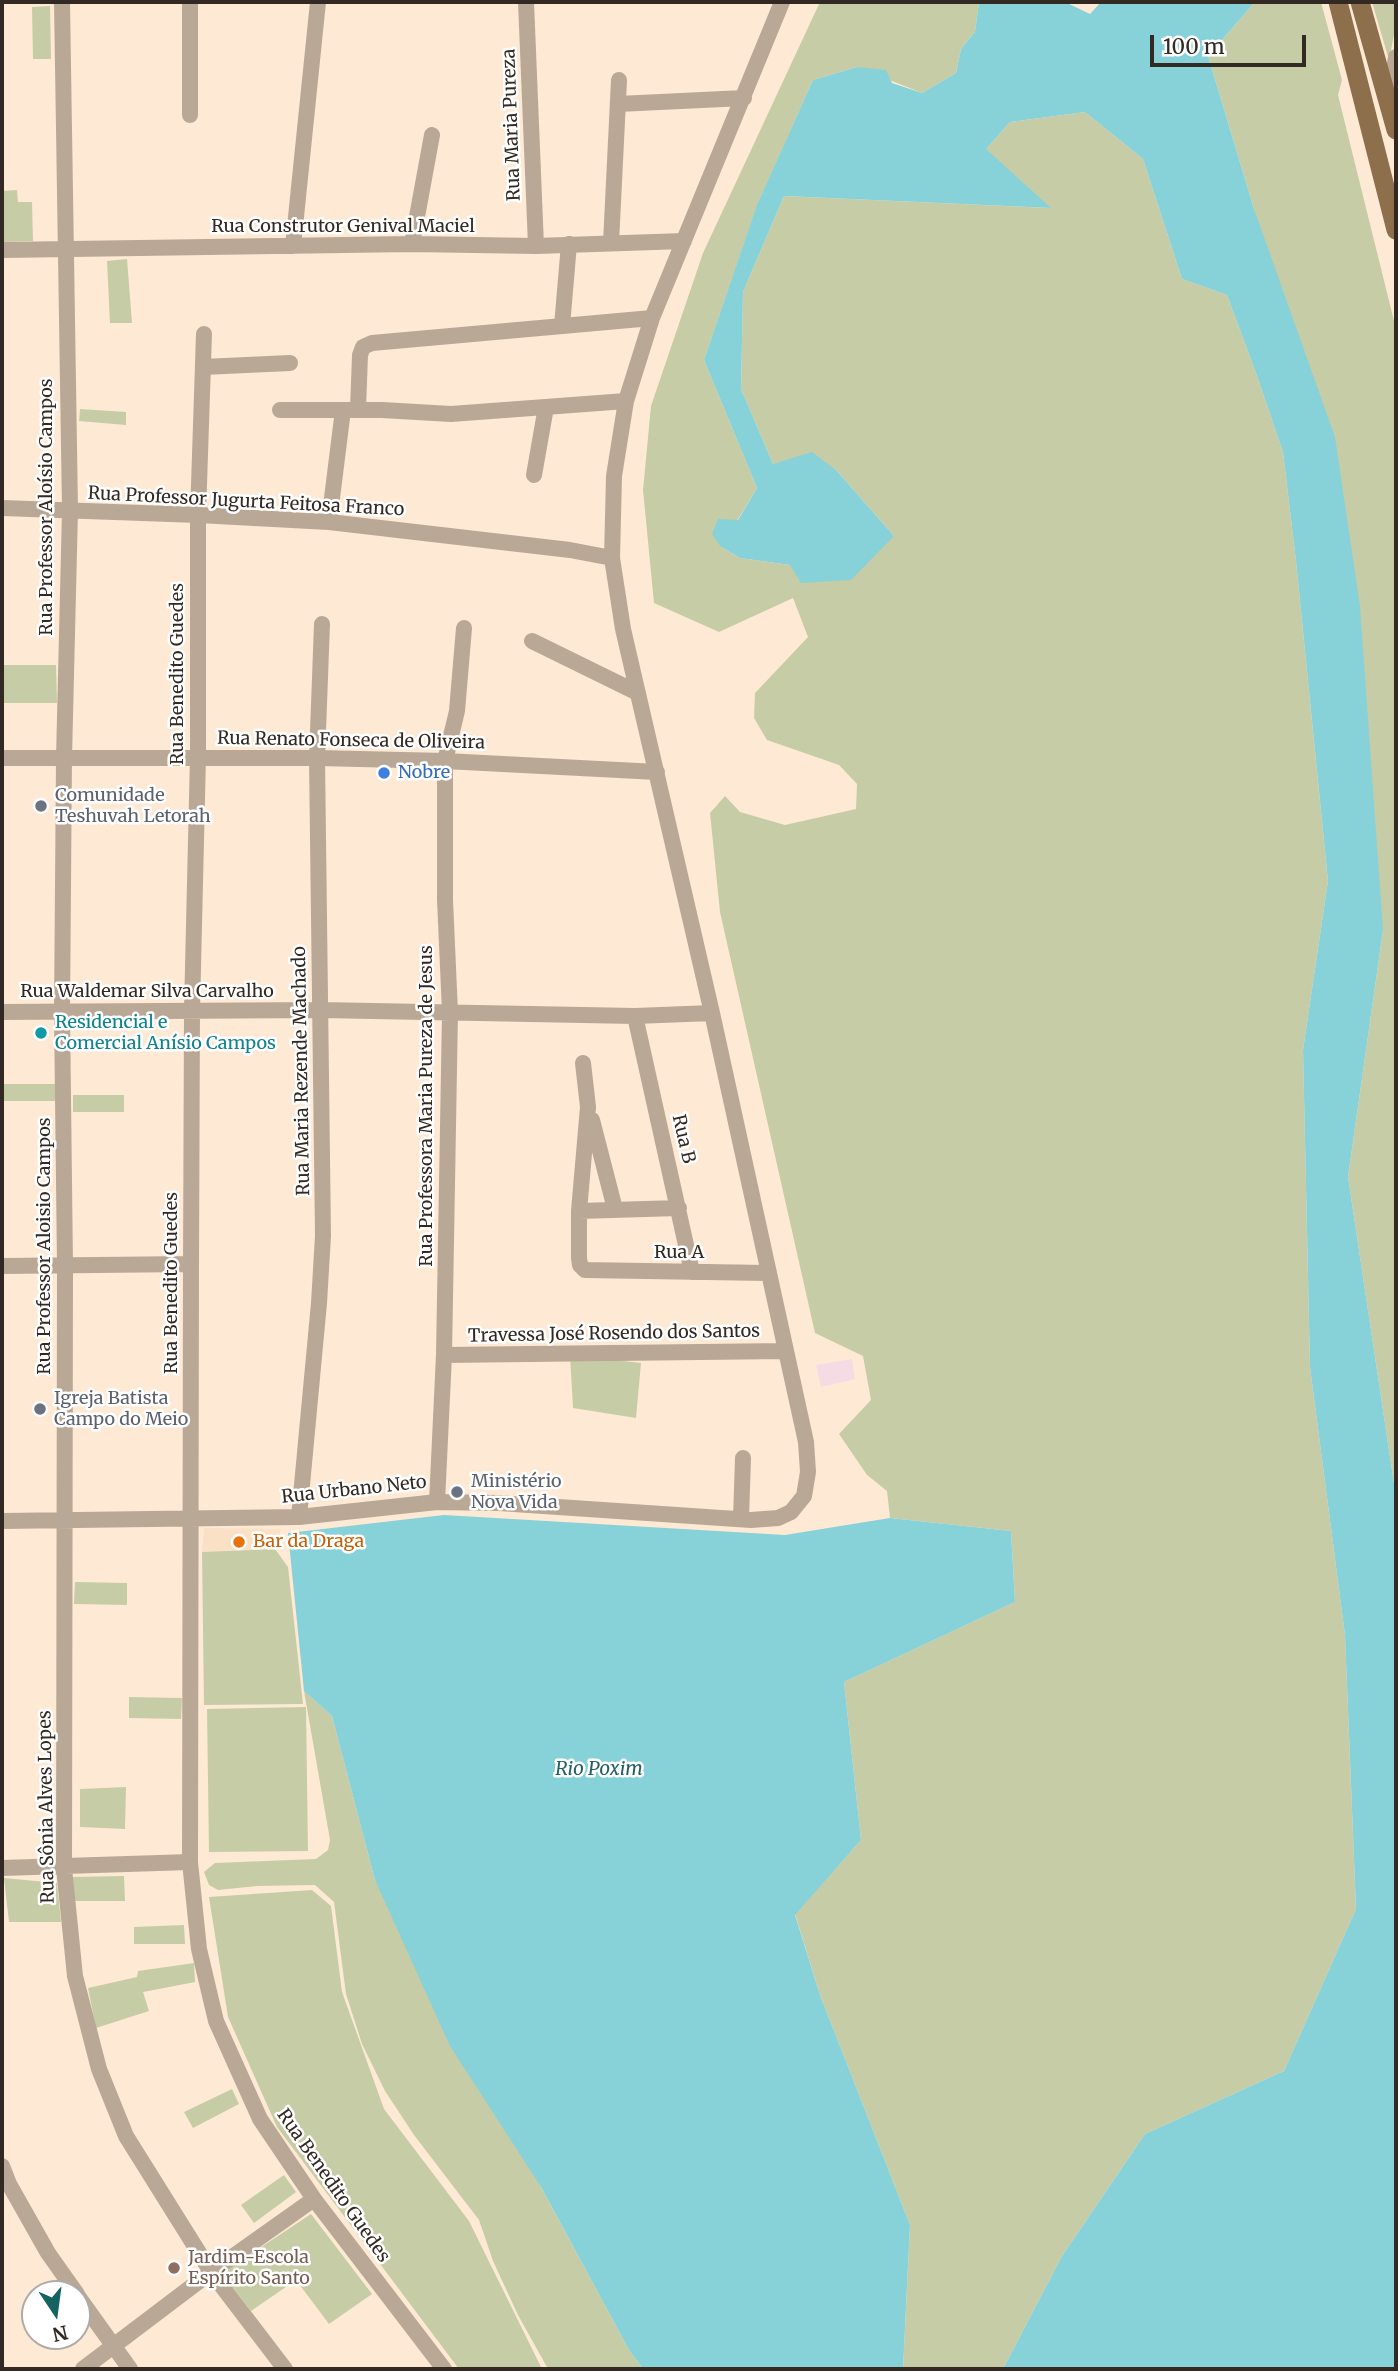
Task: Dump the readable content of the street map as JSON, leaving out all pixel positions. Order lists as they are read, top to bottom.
{
  "streets": {
    "street": [
      "Rua Maria Pureza",
      "Rua Construtor Genival Maciel",
      "Rua Professor Jugurta Feitosa Franco",
      "Rua Professor Aloísio Campos",
      "Rua Benedito Guedes",
      "Rua Renato Fonseca de Oliveira",
      "Rua Waldemar Silva Carvalho",
      "Rua Maria Rezende Machado",
      "Rua Professora Maria Pureza de Jesus",
      "Rua B",
      "Rua Professor Aloisio Campos",
      "Rua A",
      "Travessa José Rosendo dos Santos",
      "Rua Urbano Neto",
      "Rua Sônia Alves Lopes"
    ]
  },
  "crossings": [
    ["Rua Maria Pureza", "Rua Construtor Genival Maciel"],
    ["Rua Construtor Genival Maciel", "Rua Professor Aloísio Campos"],
    ["Rua Professor Jugurta Feitosa Franco", "Rua Professor Aloísio Campos"],
    ["Rua Professor Jugurta Feitosa Franco", "Rua Benedito Guedes"],
    ["Rua Professor Aloísio Campos", "Rua Renato Fonseca de Oliveira"],
    ["Rua Professor Aloísio Campos", "Rua Waldemar Silva Carvalho"],
    ["Rua Professor Aloísio Campos", "Rua Professor Aloisio Campos"],
    ["Rua Benedito Guedes", "Rua Renato Fonseca de Oliveira"],
    ["Rua Benedito Guedes", "Rua Waldemar Silva Carvalho"],
    ["Rua Benedito Guedes", "Rua Urbano Neto"],
    ["Rua Renato Fonseca de Oliveira", "Rua Maria Rezende Machado"],
    ["Rua Renato Fonseca de Oliveira", "Rua Professora Maria Pureza de Jesus"],
    ["Rua Waldemar Silva Carvalho", "Rua Maria Rezende Machado"],
    ["Rua Waldemar Silva Carvalho", "Rua Professora Maria Pureza de Jesus"],
    ["Rua Waldemar Silva Carvalho", "Rua B"],
    ["Rua Waldemar Silva Carvalho", "Rua Professor Aloisio Campos"],
    ["Rua Maria Rezende Machado", "Rua Urbano Neto"],
    ["Rua Professora Maria Pureza de Jesus", "Travessa José Rosendo dos Santos"],
    ["Rua Professora Maria Pureza de Jesus", "Rua Urbano Neto"],
    ["Rua B", "Rua A"],
    ["Rua Professor Aloisio Campos", "Rua Urbano Neto"],
    ["Rua Professor Aloisio Campos", "Rua Sônia Alves Lopes"],
    ["Travessa José Rosendo dos Santos", "Rua Urbano Neto"],
    ["Rua Urbano Neto", "Rua Sônia Alves Lopes"]
  ],
  "water": ["Rio Poxim"],
  "places": [
    "Nobre",
    "Comunidade Teshuvah Letorah",
    "Residencial e Comercial Anísio Campos",
    "Igreja Batista Campo do Meio",
    "Ministério Nova Vida",
    "Bar da Draga",
    "Jardim-Escola Espírito Santo"
  ],
  "scale_bar": "100 m",
  "north": "bottom"
}
